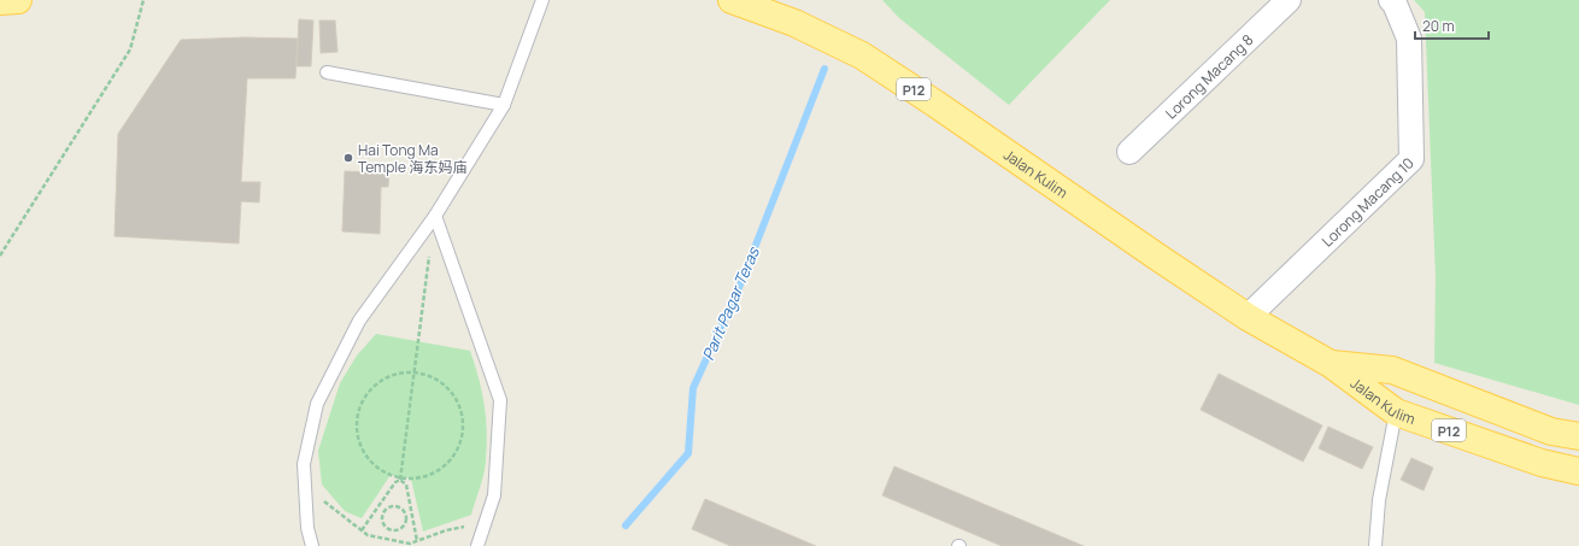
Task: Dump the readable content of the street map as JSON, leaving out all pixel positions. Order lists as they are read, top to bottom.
{
  "streets": {
    "main road": ["P12", "Jalan Kulim"],
    "street": ["Lorong Macang 8", "Lorong Macang 10"]
  },
  "crossings": [
    ["Jalan Kulim", "Lorong Macang 10"]
  ],
  "water": ["Parit Pagar Teras"],
  "places": ["Hai Tong Ma Temple 海东妈庙"],
  "scale_bar": "20 m"
}
